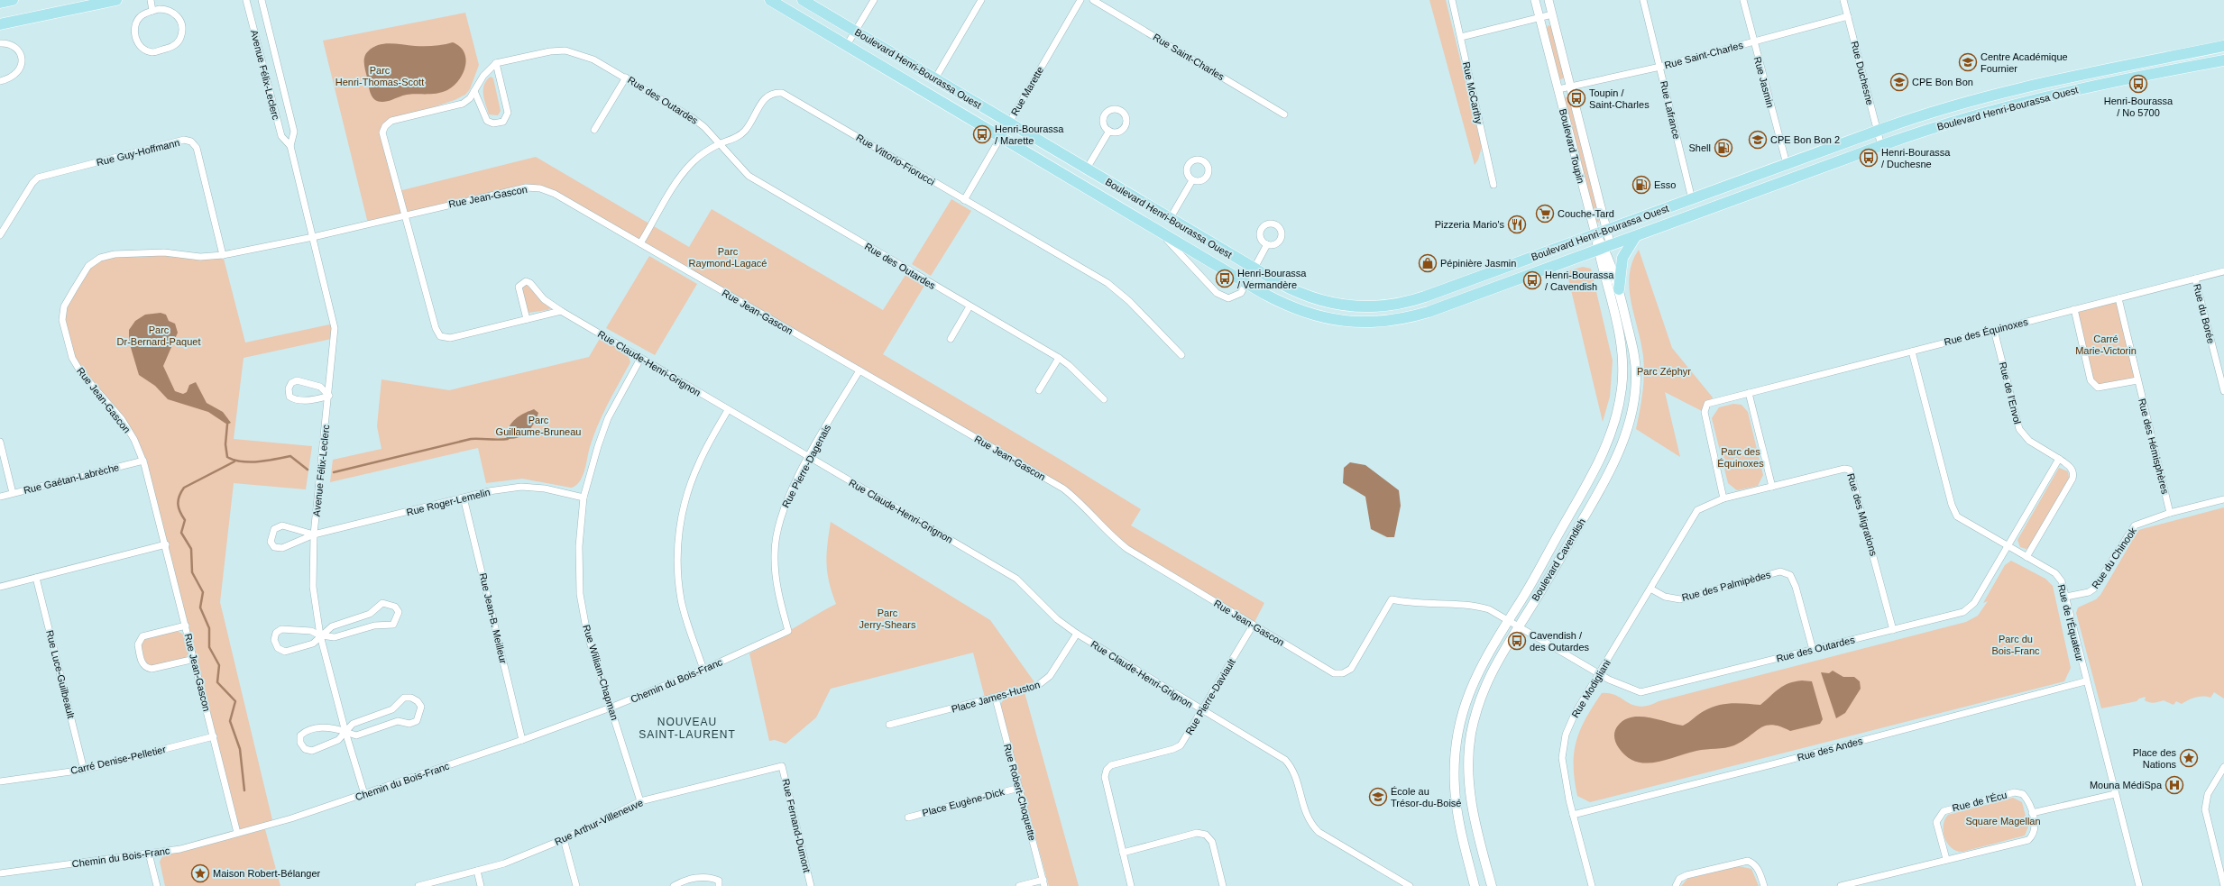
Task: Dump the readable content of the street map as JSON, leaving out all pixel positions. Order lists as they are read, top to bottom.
{
  "streets": {
    "main road": ["Boulevard Henri-Bourassa Ouest", "Boulevard Toupin", "Boulevard Cavendish"],
    "street": [
      "Rue Saint-Charles",
      "Rue Duchesne",
      "Avenue Félix-Leclerc",
      "Rue Jasmin",
      "Rue Marette",
      "Rue McCarthy",
      "Rue des Outardes",
      "Rue Lafrance",
      "Rue Guy-Hoffmann",
      "Rue Vittorio-Fiorucci",
      "Rue Jean-Gascon",
      "Rue du Borée",
      "Rue des Équinoxes",
      "Rue Claude-Henri-Grignon",
      "Rue de l'Envol",
      "Rue des Hémisphères",
      "Rue Pierre-Dagenais",
      "Rue Gaétan-Labrèche",
      "Rue Roger-Lemelin",
      "Rue des Migrations",
      "Rue du Chinook",
      "Rue des Palmipèdes",
      "Rue Jean-B. Meilleur",
      "Rue de l'Équateur",
      "Rue William-Chapman",
      "Rue Luce-Guilbeault",
      "Chemin du Bois-Franc",
      "Rue Modigliani",
      "Place James-Huston",
      "Rue Pierre-Daviault",
      "Rue des Andes",
      "Carré Denise-Pelletier",
      "Rue Robert-Choquette",
      "Rue de l'Écu",
      "Place Eugène-Dick",
      "Rue Arthur-Villeneuve",
      "Rue Fernand-Dumont"
    ]
  },
  "crossings": [
    ["Rue Saint-Charles", "Rue Duchesne"],
    ["Rue Saint-Charles", "Rue Jasmin"],
    ["Rue Saint-Charles", "Rue Lafrance"],
    ["Rue Saint-Charles", "Boulevard Toupin"],
    ["Boulevard Henri-Bourassa Ouest", "Rue Duchesne"],
    ["Boulevard Henri-Bourassa Ouest", "Rue Jasmin"],
    ["Boulevard Henri-Bourassa Ouest", "Rue Marette"],
    ["Boulevard Henri-Bourassa Ouest", "Rue Lafrance"],
    ["Boulevard Henri-Bourassa Ouest", "Boulevard Toupin"],
    ["Boulevard Henri-Bourassa Ouest", "Boulevard Cavendish"],
    ["Avenue Félix-Leclerc", "Rue Jean-Gascon"],
    ["Avenue Félix-Leclerc", "Rue Roger-Lemelin"],
    ["Avenue Félix-Leclerc", "Chemin du Bois-Franc"],
    ["Rue Marette", "Rue Vittorio-Fiorucci"],
    ["Rue des Outardes", "Rue Vittorio-Fiorucci"],
    ["Rue des Outardes", "Rue Jean-Gascon"],
    ["Rue des Outardes", "Rue de l'Envol"],
    ["Rue des Outardes", "Rue des Migrations"],
    ["Rue des Outardes", "Boulevard Cavendish"],
    ["Rue des Outardes", "Rue des Palmipèdes"],
    ["Rue des Outardes", "Rue de l'Équateur"],
    ["Rue des Outardes", "Rue Modigliani"],
    ["Boulevard Toupin", "Boulevard Cavendish"],
    ["Rue Guy-Hoffmann", "Rue Jean-Gascon"],
    ["Rue Vittorio-Fiorucci", "Rue Jean-Gascon"],
    ["Rue Jean-Gascon", "Rue Pierre-Dagenais"],
    ["Rue Jean-Gascon", "Rue Gaétan-Labrèche"],
    ["Rue Jean-Gascon", "Chemin du Bois-Franc"],
    ["Rue Jean-Gascon", "Rue Pierre-Daviault"],
    ["Rue Jean-Gascon", "Carré Denise-Pelletier"],
    ["Rue du Borée", "Rue des Équinoxes"],
    ["Rue des Équinoxes", "Rue de l'Envol"],
    ["Rue des Équinoxes", "Rue des Hémisphères"],
    ["Rue des Équinoxes", "Rue des Migrations"],
    ["Rue des Équinoxes", "Rue de l'Équateur"],
    ["Rue Claude-Henri-Grignon", "Rue Pierre-Dagenais"],
    ["Rue Claude-Henri-Grignon", "Rue William-Chapman"],
    ["Rue Claude-Henri-Grignon", "Place James-Huston"],
    ["Rue Claude-Henri-Grignon", "Rue Pierre-Daviault"],
    ["Rue des Hémisphères", "Rue du Chinook"],
    ["Rue Pierre-Dagenais", "Chemin du Bois-Franc"],
    ["Rue Roger-Lemelin", "Rue Jean-B. Meilleur"],
    ["Rue Roger-Lemelin", "Rue William-Chapman"],
    ["Rue des Migrations", "Rue Modigliani"],
    ["Rue du Chinook", "Rue de l'Équateur"],
    ["Rue des Palmipèdes", "Rue Modigliani"],
    ["Rue Jean-B. Meilleur", "Chemin du Bois-Franc"],
    ["Rue de l'Équateur", "Rue des Andes"],
    ["Rue William-Chapman", "Chemin du Bois-Franc"],
    ["Rue William-Chapman", "Rue Arthur-Villeneuve"],
    ["Rue Luce-Guilbeault", "Carré Denise-Pelletier"],
    ["Rue Modigliani", "Rue des Andes"],
    ["Place James-Huston", "Rue Robert-Choquette"],
    ["Rue Robert-Choquette", "Place Eugène-Dick"],
    ["Rue Arthur-Villeneuve", "Rue Fernand-Dumont"]
  ],
  "districts": ["NOUVEAU SAINT-LAURENT"],
  "parks": [
    "Parc Henri-Thomas-Scott",
    "Parc Raymond-Lagacé",
    "Parc Dr-Bernard-Paquet",
    "Carré Marie-Victorin",
    "Parc Zéphyr",
    "Parc Guillaume-Bruneau",
    "Parc des Équinoxes",
    "Parc Jerry-Shears",
    "Parc du Bois-Franc",
    "Square Magellan"
  ],
  "places": {
    "school or university": [
      "Centre Académique Fournier",
      "CPE Bon Bon",
      "CPE Bon Bon 2",
      "École au Trésor-du-Boisé"
    ],
    "bus stop": [
      "Henri-Bourassa / No 5700",
      "Toupin / Saint-Charles",
      "Henri-Bourassa / Marette",
      "Henri-Bourassa / Duchesne",
      "Henri-Bourassa / Vermandère",
      "Henri-Bourassa / Cavendish",
      "Cavendish / des Outardes"
    ],
    "fuel station": ["Shell", "Esso"],
    "supermarket": ["Couche-Tard"],
    "restaurant": ["Pizzeria Mario's"],
    "shop": ["Pépinière Jasmin"],
    "place": ["Place des Nations", "Maison Robert-Bélanger"],
    "hospital": ["Mouna MédiSpa"]
  }
}
